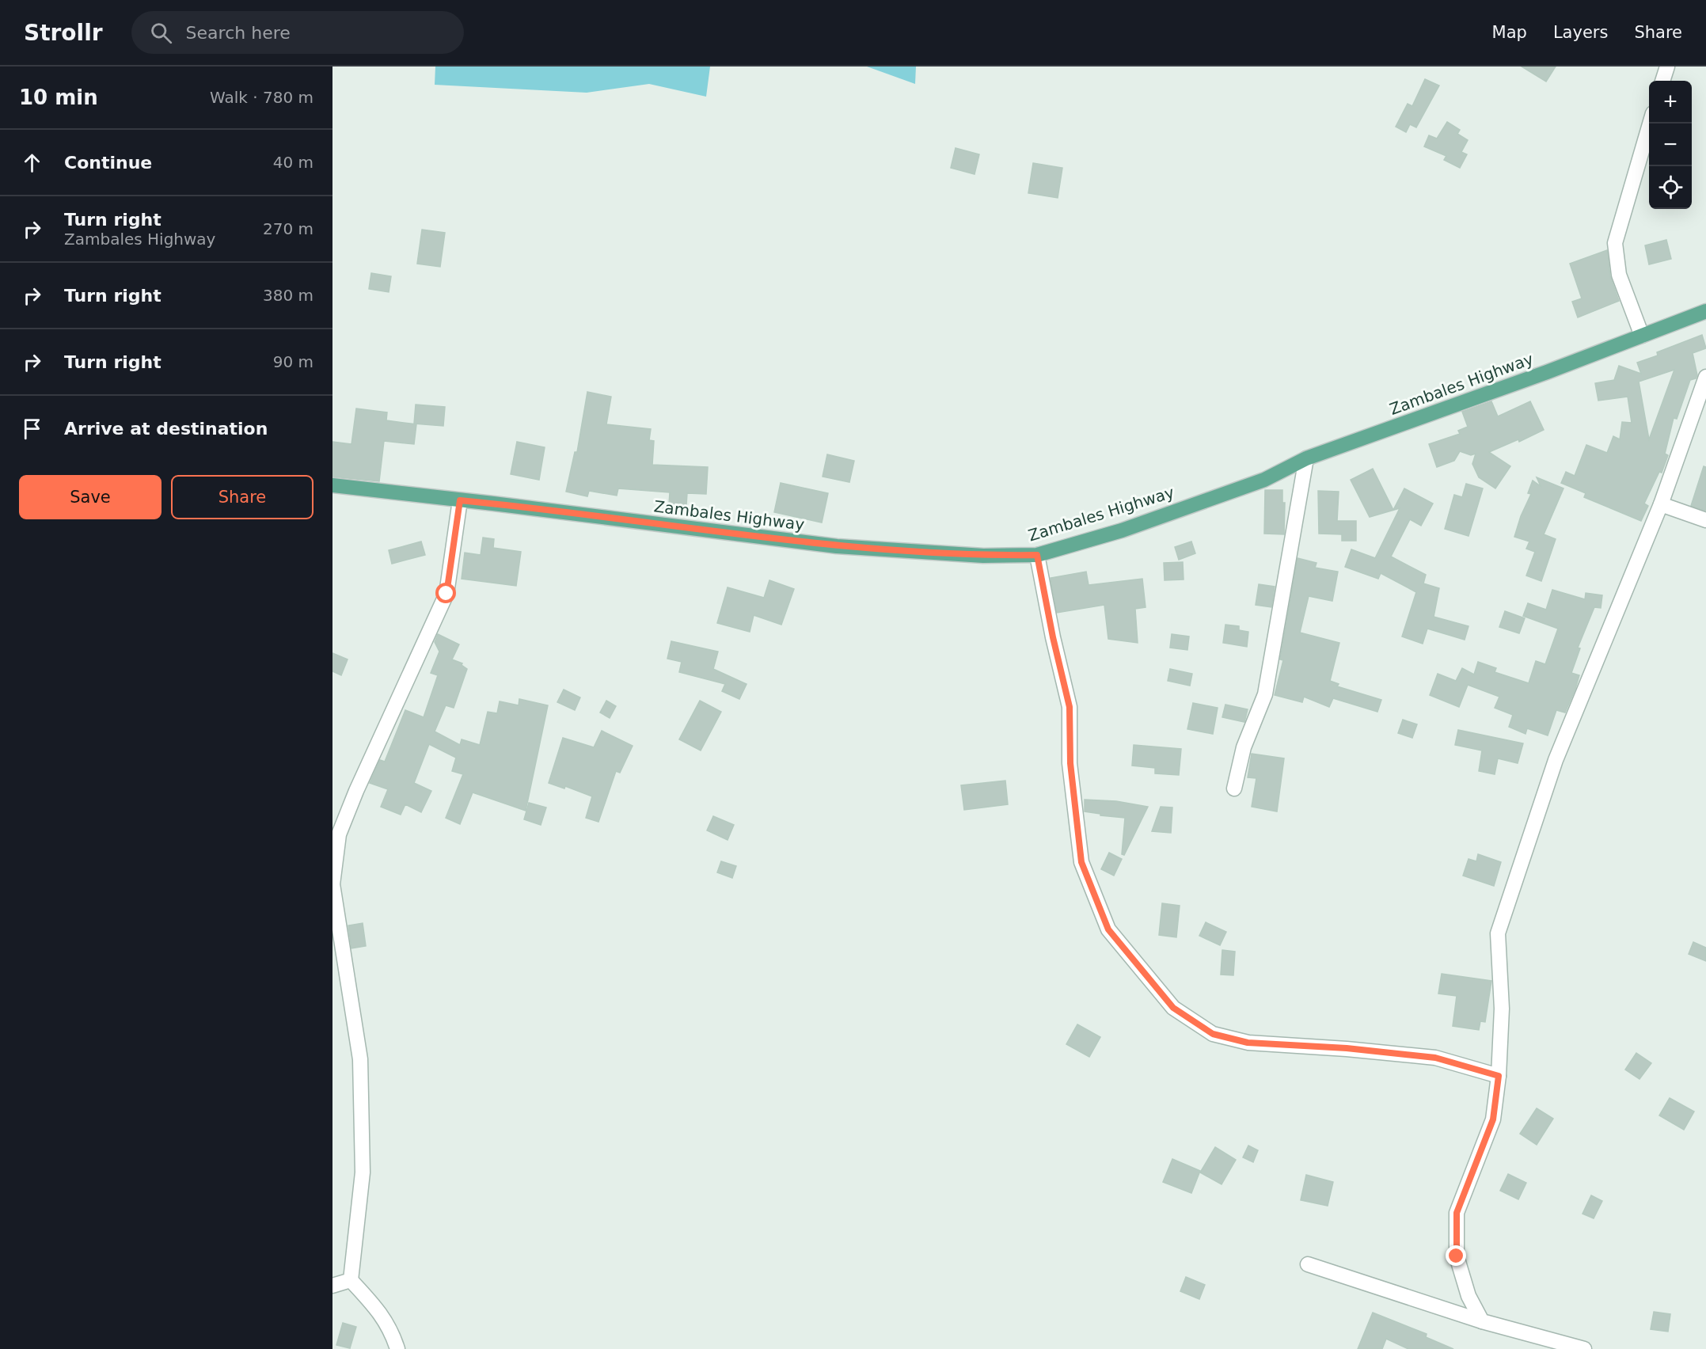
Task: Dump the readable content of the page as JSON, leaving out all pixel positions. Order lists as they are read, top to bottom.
{
  "streets": {
    "main road": ["Zambales Highway"]
  },
  "page": {
    "header": "Strollr",
    "search": "Search here",
    "nav": ["Map", "Layers", "Share"],
    "heading": ["10 min", "Walk · 780 m"],
    "map_buttons": ["+", "−"],
    "list": [
      ["Continue", "40 m"],
      ["Turn right", "Zambales Highway", "270 m"],
      ["Turn right", "380 m"],
      ["Turn right", "90 m"],
      "Arrive at destination"
    ],
    "buttons": ["Save", "Share"]
  }
}
